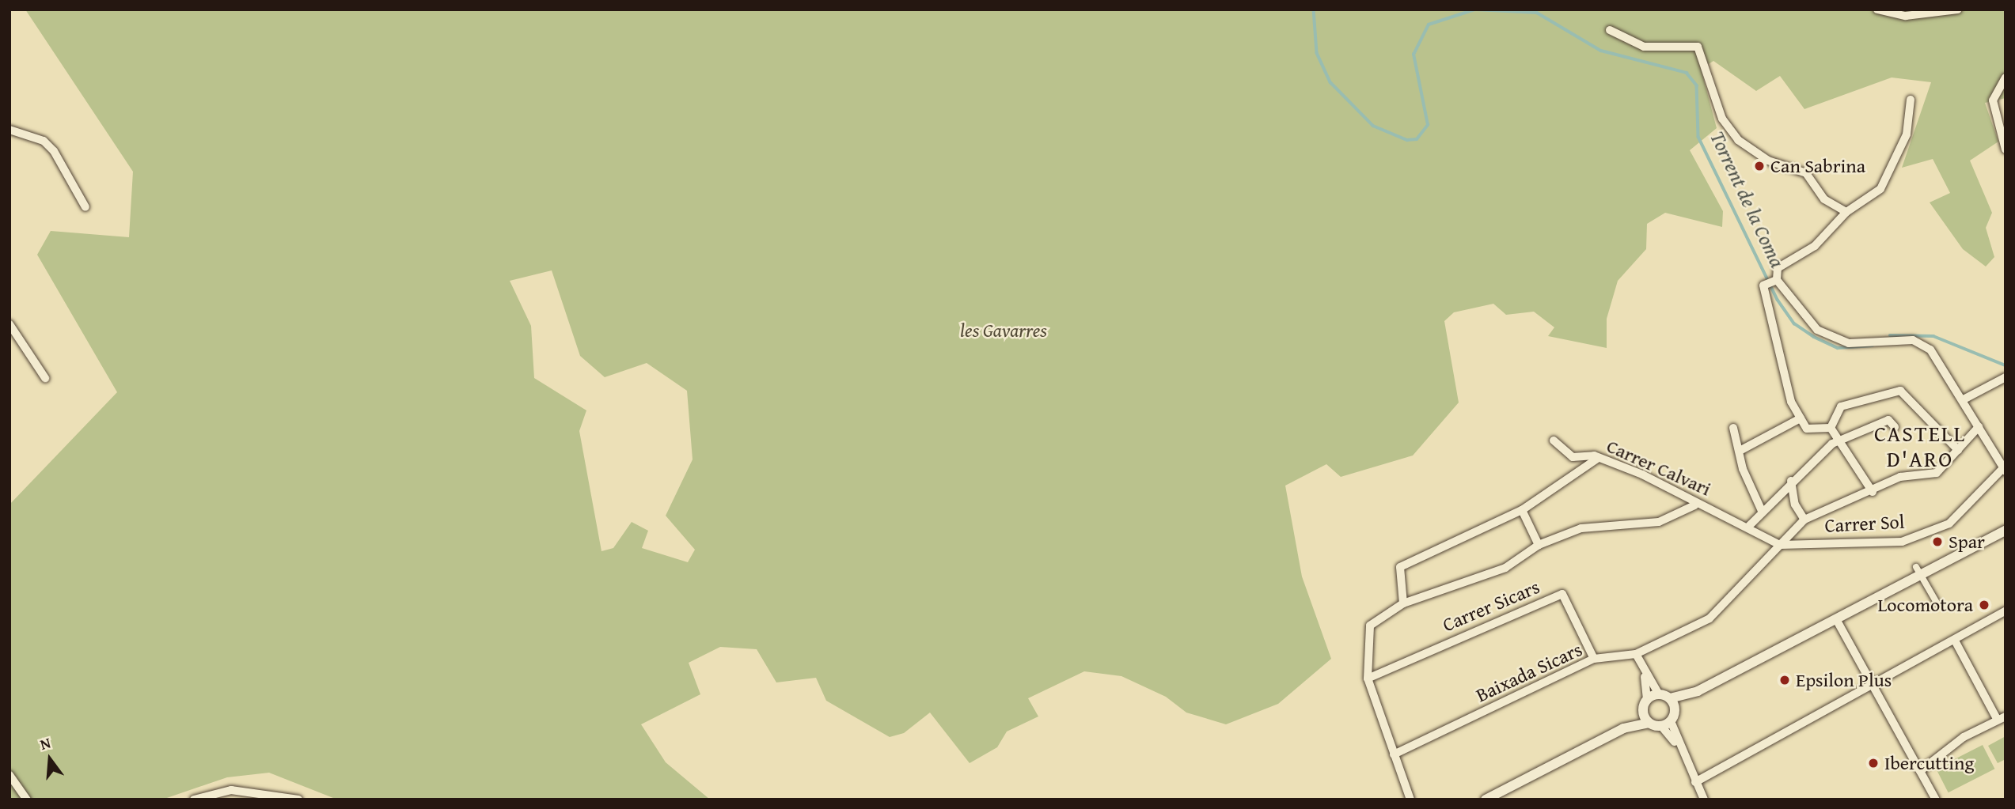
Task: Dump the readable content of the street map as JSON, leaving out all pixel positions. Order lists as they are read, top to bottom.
{
  "streets": {
    "street": [
      "Carrer Calvari",
      "Carrer Sol",
      "Carrer Sicars",
      "Baixada Sicars"
    ]
  },
  "crossings": [
    ["Carrer Calvari", "Carrer Sol"],
    ["Carrer Sol", "Baixada Sicars"],
    ["Carrer Sicars", "Baixada Sicars"]
  ],
  "districts": ["CASTELL D'ARO"],
  "water": ["Torrent de la Coma"],
  "parks": ["les Gavarres"],
  "places": [
    "Can Sabrina",
    "Spar",
    "Locomotora",
    "Epsilon Plus",
    "Ibercutting"
  ],
  "north": "top"
}
